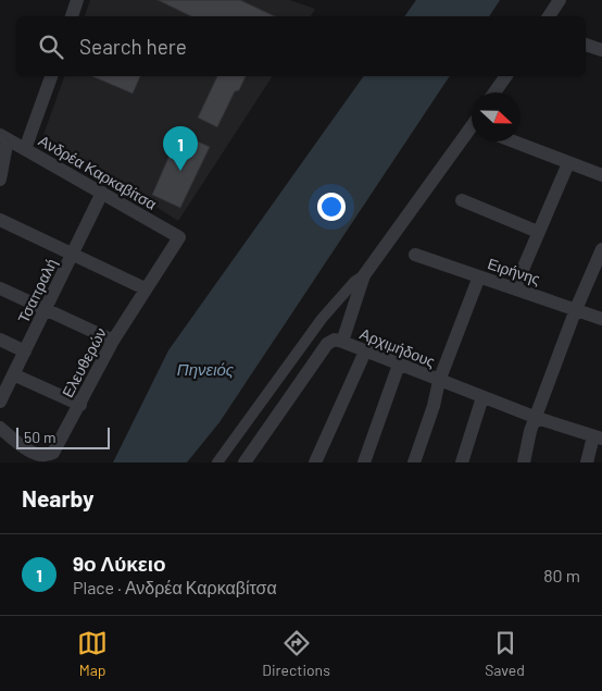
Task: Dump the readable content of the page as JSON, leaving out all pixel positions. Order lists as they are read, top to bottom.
{
  "streets": {
    "street": [
      "Ανδρέα Καρκαβίτσα",
      "Ειρήνης",
      "Τσαπραλή",
      "Αρχιμήδους",
      "Ελευθερών"
    ]
  },
  "crossings": [
    ["Ανδρέα Καρκαβίτσα", "Τσαπραλή"],
    ["Ανδρέα Καρκαβίτσα", "Ελευθερών"]
  ],
  "water": ["Πηνειός"],
  "scale_bar": "50 m",
  "north": "right",
  "page": {
    "search": "Search here",
    "pins": "1",
    "scale": "50 m",
    "heading": "Nearby",
    "list": [
      {
        "mark": "1",
        "name": "9ο Λύκειο",
        "note": "Place · Ανδρέα Καρκαβίτσα",
        "value": "80 m"
      }
    ],
    "nav": ["Map", "Directions", "Saved"]
  }
}
